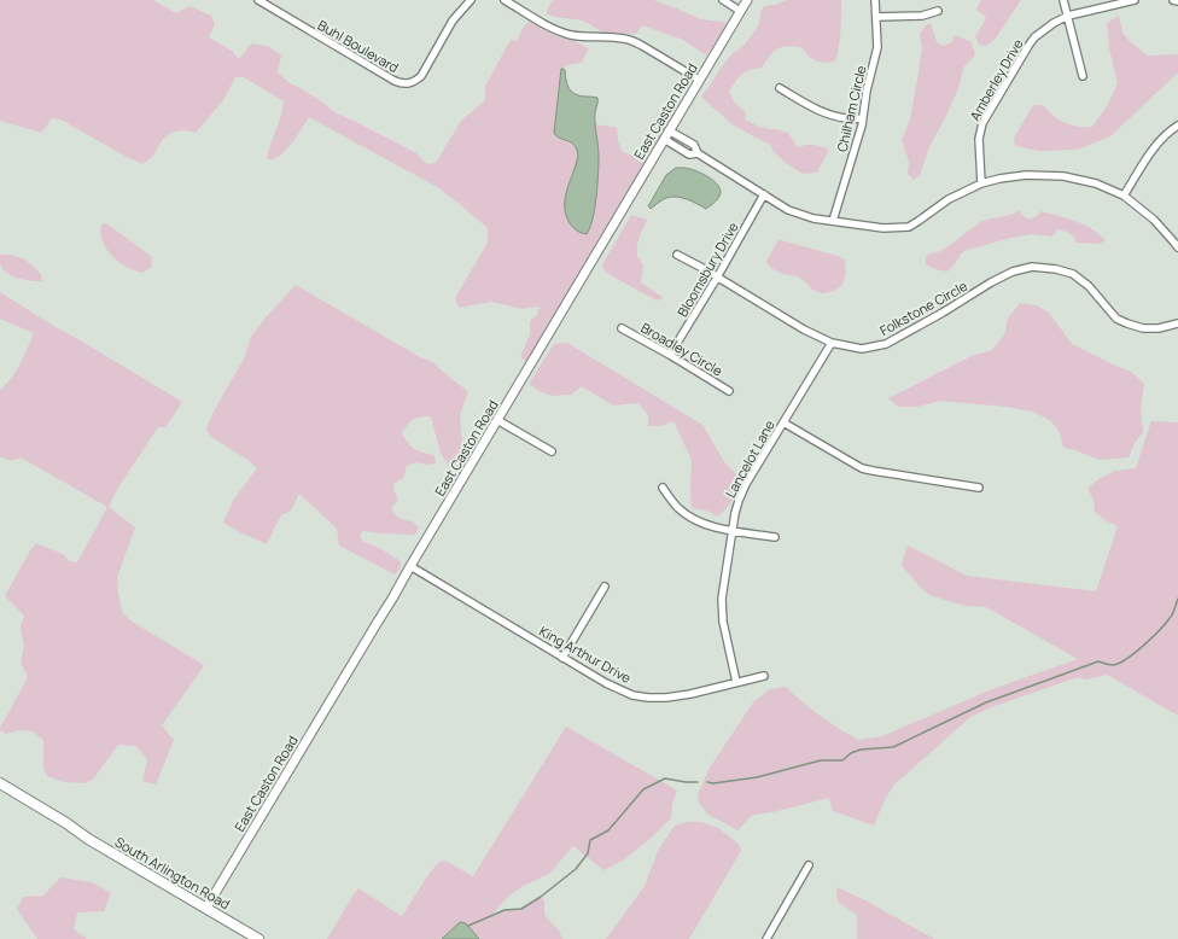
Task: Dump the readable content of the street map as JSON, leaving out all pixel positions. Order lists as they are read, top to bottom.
{
  "streets": {
    "main road": ["South Arlington Road"],
    "street": [
      "Buhl Boulevard",
      "Amberley Drive",
      "Chilham Circle",
      "East Caston Road",
      "Bloomsbury Drive",
      "Folkstone Circle",
      "Broadley Circle",
      "Lancelot Lane",
      "King Arthur Drive"
    ]
  },
  "crossings": [
    ["East Caston Road", "King Arthur Drive"],
    ["East Caston Road", "South Arlington Road"],
    ["Bloomsbury Drive", "Folkstone Circle"],
    ["Bloomsbury Drive", "Broadley Circle"],
    ["Folkstone Circle", "Lancelot Lane"],
    ["Lancelot Lane", "King Arthur Drive"]
  ]
}
